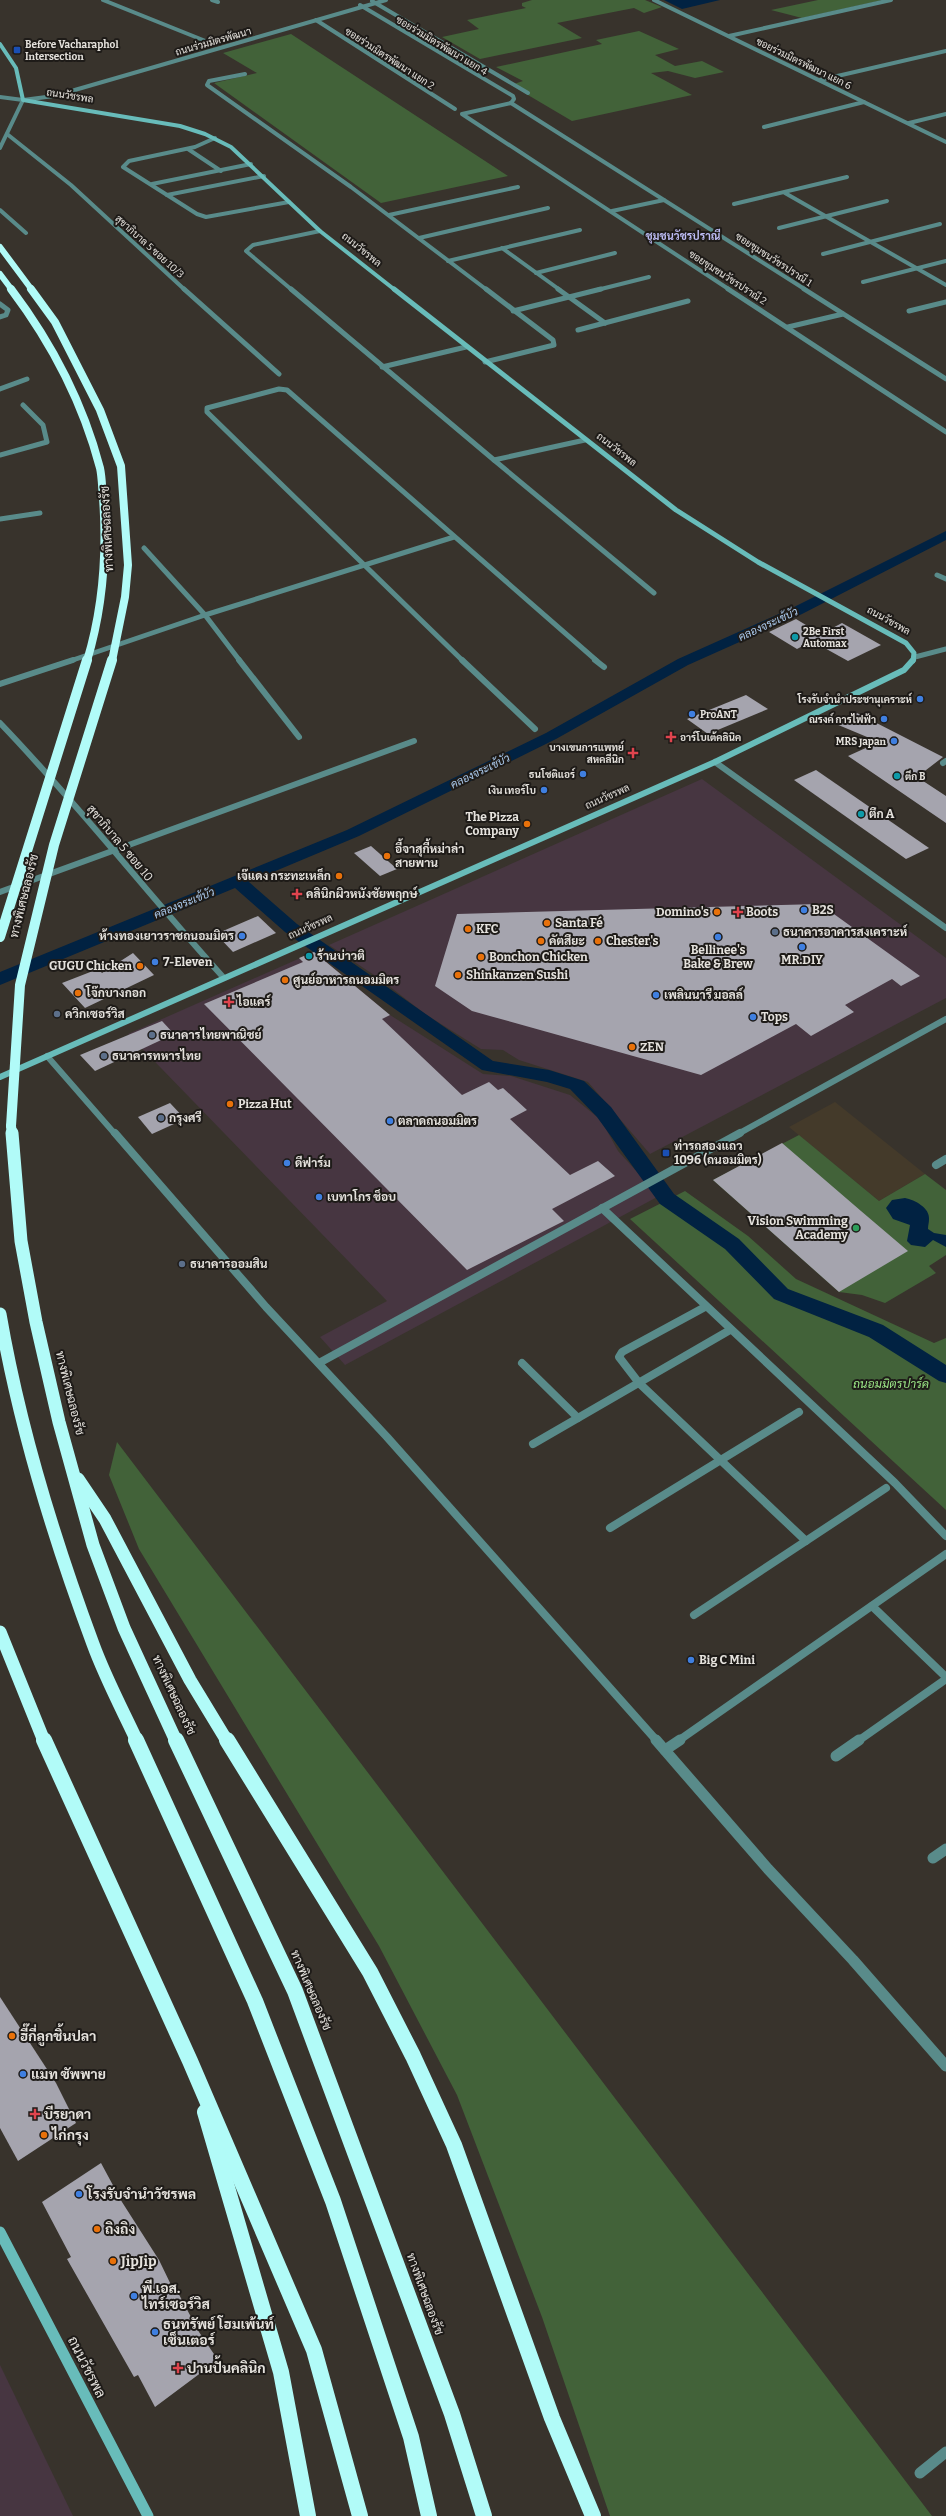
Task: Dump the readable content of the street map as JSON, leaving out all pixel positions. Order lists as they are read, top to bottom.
{
  "streets": {
    "highway": ["ทางพิเศษฉลองรัช"],
    "main road": ["ถนนวัชรพล"],
    "street": [
      "ถนนร่วมมิตรพัฒนา",
      "ซอยร่วมมิตรพัฒนา แยก 4",
      "ซอยร่วมมิตรพัฒนา แยก 2",
      "ซอยร่วมมิตรพัฒนา แยก 6",
      "สุขาภิบาล 5 ซอย 10/3",
      "ซอยชุมชนวัชรปราณี 1",
      "ซอยชุมชนวัชรปราณี 2",
      "สุขาภิบาล 5 ซอย 10"
    ]
  },
  "crossings": [
    ["ถนนร่วมมิตรพัฒนา", "ซอยร่วมมิตรพัฒนา แยก 4"],
    ["ถนนร่วมมิตรพัฒนา", "ซอยร่วมมิตรพัฒนา แยก 2"],
    ["ถนนร่วมมิตรพัฒนา", "ถนนวัชรพล"],
    ["ซอยร่วมมิตรพัฒนา แยก 4", "ซอยชุมชนวัชรปราณี 1"],
    ["ซอยร่วมมิตรพัฒนา แยก 4", "ซอยชุมชนวัชรปราณี 2"],
    ["ถนนวัชรพล", "สุขาภิบาล 5 ซอย 10"],
    ["ซอยชุมชนวัชรปราณี 1", "ซอยชุมชนวัชรปราณี 2"]
  ],
  "districts": ["ชุมชนวัชรปราณี"],
  "water": ["คลองจระเข้บัว"],
  "parks": ["ถนอมมิตรปาร์ค"],
  "places": {
    "transit": ["Before Vacharaphol Intersection", "ท่ารถสองแถว 1096 (ถนอมมิตร)"],
    "other": [
      "2Be First Automax",
      "โรงรับจำนำประชานุเคราะห์",
      "ProANT",
      "ณรงค์ การไฟฟ้า",
      "MRS Japan",
      "ธนโชติแอร์",
      "ตึก B",
      "เงิน เทอร์โบ",
      "ตึก A",
      "The Pizza Company",
      "อี้จาสุกี้หม่าล่า สายพาน",
      "เจ๊แดง กระทะเหล็ก",
      "B2S",
      "Domino's",
      "Santa Fé",
      "KFC",
      "ธนาคารอาคารสงเคราะห์",
      "ห้างทองเยาวราชถนอมมิตร",
      "Bellinee's Bake & Brew",
      "คัตสึยะ",
      "Chester's",
      "MR.DIY",
      "ร้านบ่าวติ",
      "Bonchon Chicken",
      "7-Eleven",
      "GUGU Chicken",
      "Shinkanzen Sushi",
      "ศูนย์อาหารถนอมมิตร",
      "โจ๊กบางกอก",
      "เพลินนารี มอลล์",
      "ควิกเซอร์วิส",
      "Tops",
      "ธนาคารไทยพาณิชย์",
      "ZEN",
      "ธนาคารทหารไทย",
      "Pizza Hut",
      "กรุงศรี",
      "ตลาดถนอมมิตร",
      "ดีฟาร์ม",
      "เบทาโกร ช็อบ",
      "Vision Swimming Academy",
      "ธนาคารออมสิน",
      "Big C Mini",
      "ฮี๊กี่ลูกชิ้นปลา",
      "แมท ซัพพาย",
      "ไก่กรุง",
      "โรงรับจำนำวัชรพล",
      "ถิงถิง",
      "JipJip",
      "พี.เอส. ไทร์เซอร์วิส",
      "ธนทรัพย์ โฮมเพ้นท์ เซ็นเตอร์"
    ],
    "health": [
      "อาร์โบเต้คลินิค",
      "บางเขนการแพทย์ สหคลีนิก",
      "คลินิกผิวหนังชัยพฤกษ์",
      "Boots",
      "ไอแคร์",
      "บีรยาดา",
      "ปานปั้นคลินิก"
    ]
  }
}
